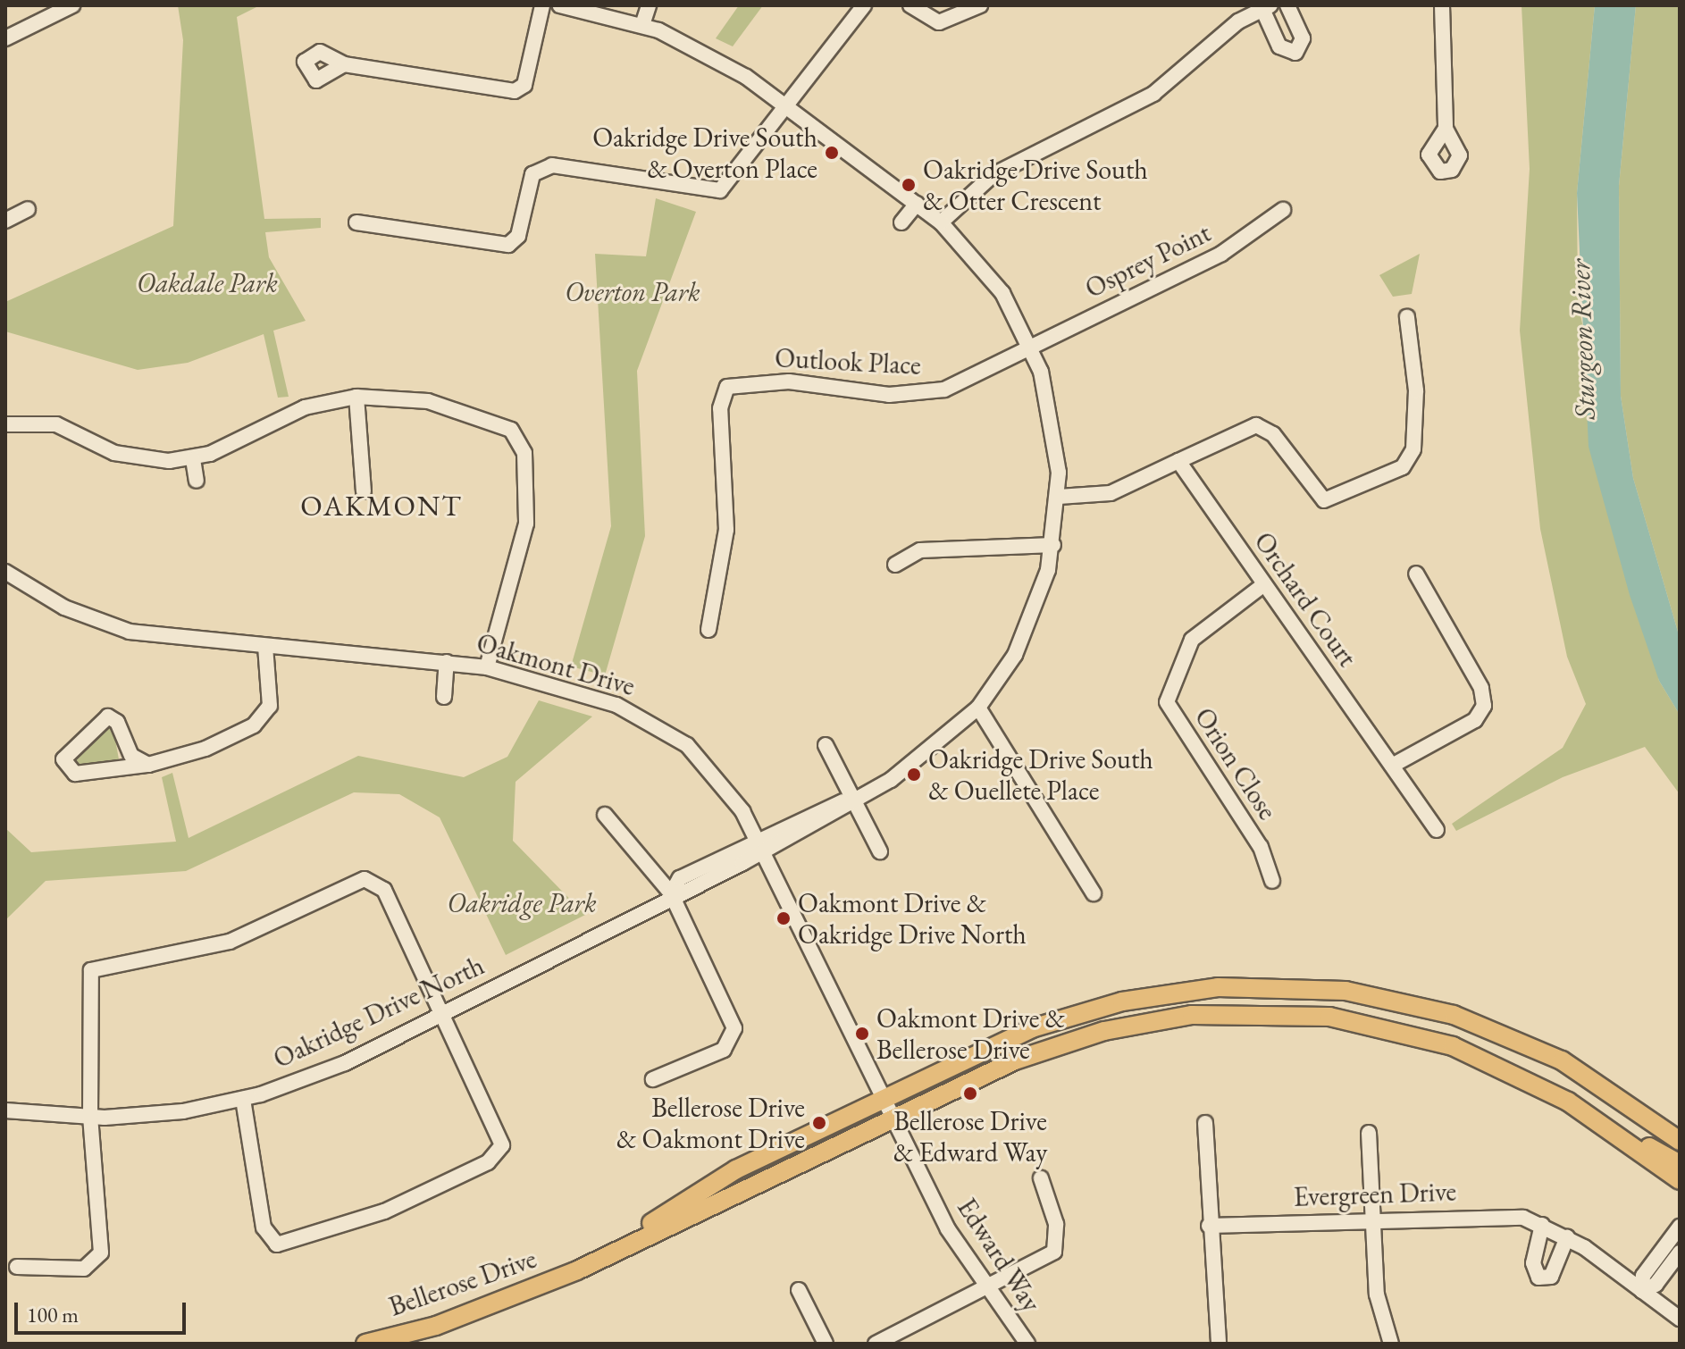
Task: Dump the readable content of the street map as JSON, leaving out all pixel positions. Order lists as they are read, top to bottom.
{
  "streets": {
    "main road": ["Bellerose Drive"],
    "street": [
      "Osprey Point",
      "Outlook Place",
      "Orchard Court",
      "Oakmont Drive",
      "Orion Close",
      "Oakridge Drive North",
      "Evergreen Drive",
      "Edward Way"
    ]
  },
  "crossings": [
    ["Osprey Point", "Outlook Place"],
    ["Osprey Point", "Oakridge Drive North"],
    ["Outlook Place", "Oakridge Drive North"],
    ["Orchard Court", "Orion Close"],
    ["Oakmont Drive", "Oakridge Drive North"],
    ["Oakmont Drive", "Edward Way"],
    ["Oakmont Drive", "Bellerose Drive"],
    ["Edward Way", "Bellerose Drive"]
  ],
  "districts": ["OAKMONT"],
  "water": ["Sturgeon River"],
  "parks": ["Oakdale Park", "Overton Park", "Oakridge Park"],
  "places": [
    "Oakridge Drive South & Overton Place",
    "Oakridge Drive South & Otter Crescent",
    "Oakridge Drive South & Ouellete Place",
    "Oakmont Drive & Oakridge Drive North",
    "Oakmont Drive & Bellerose Drive",
    "Bellerose Drive & Edward Way",
    "Bellerose Drive & Oakmont Drive"
  ],
  "scale_bar": "100 m"
}
